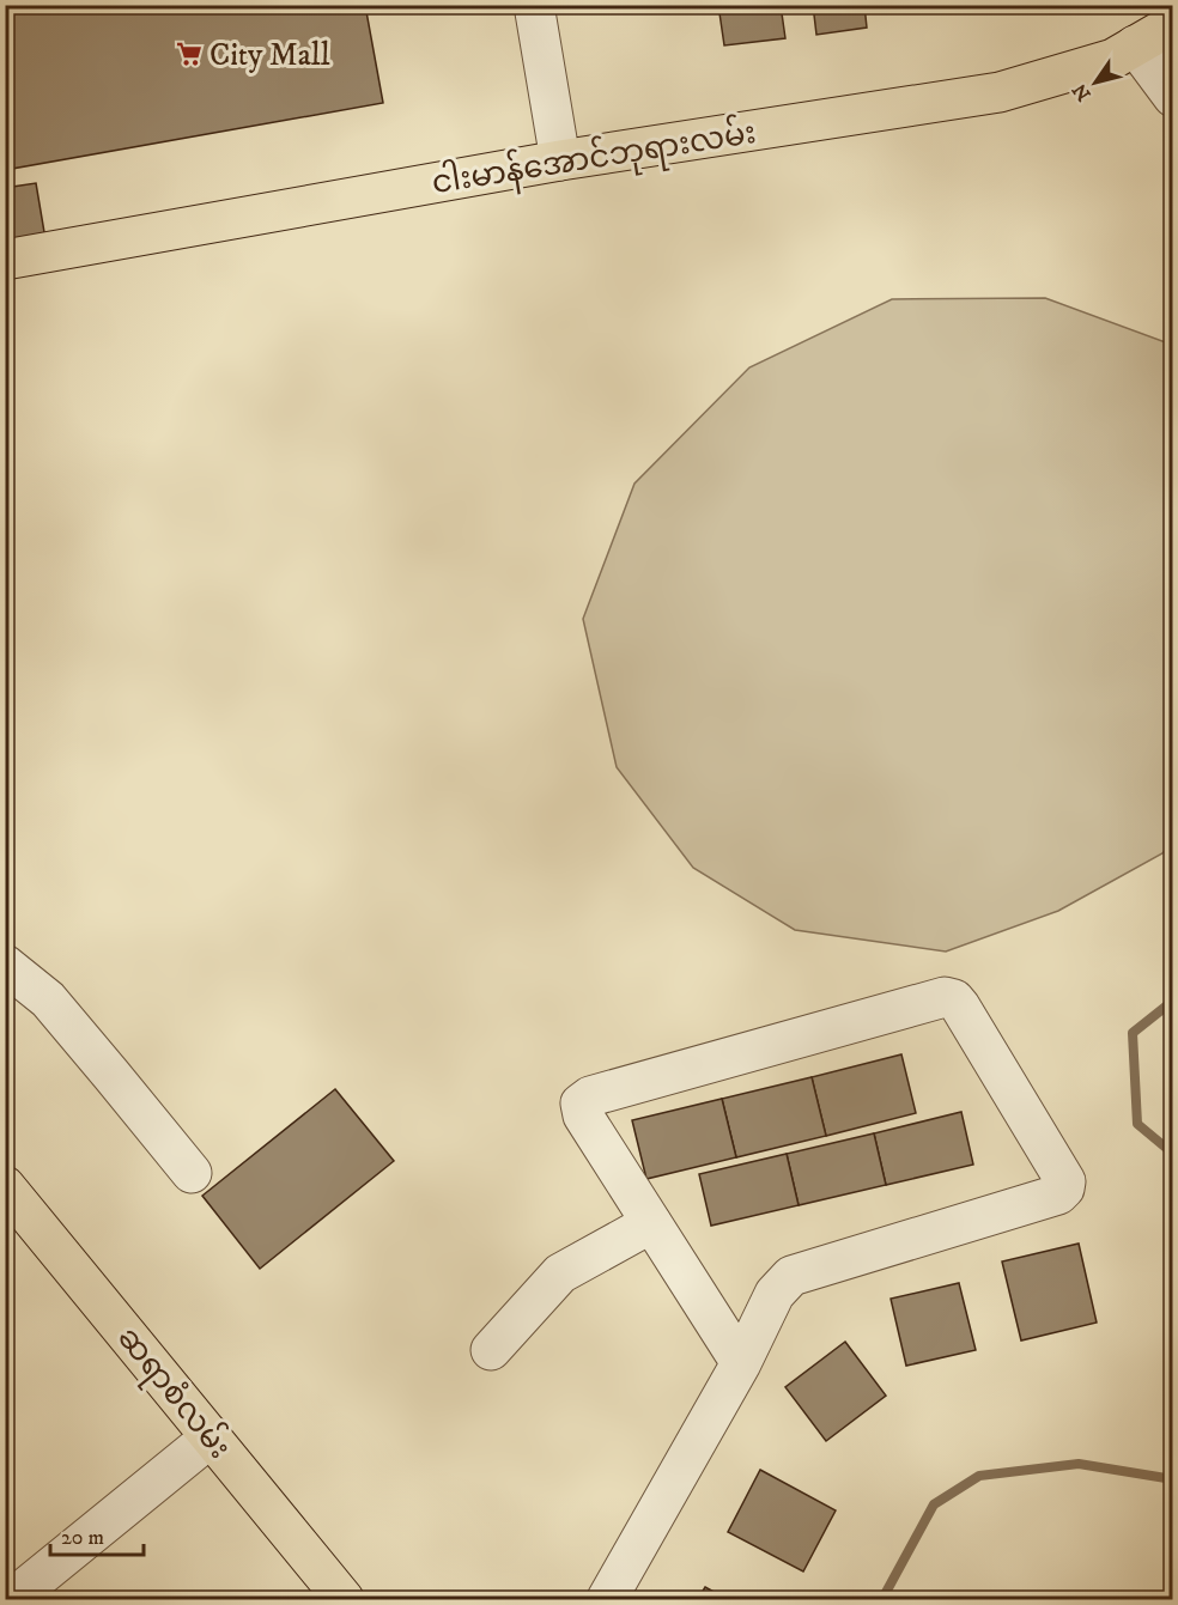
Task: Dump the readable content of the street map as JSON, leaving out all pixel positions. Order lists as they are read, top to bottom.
{
  "streets": {
    "main road": ["ငါးမာန်အောင်ဘုရားလမ်း", "ဆရာစံလမ်း"]
  },
  "places": {
    "supermarket": ["City Mall"]
  },
  "scale_bar": "20 m",
  "north": "bottom left"
}
